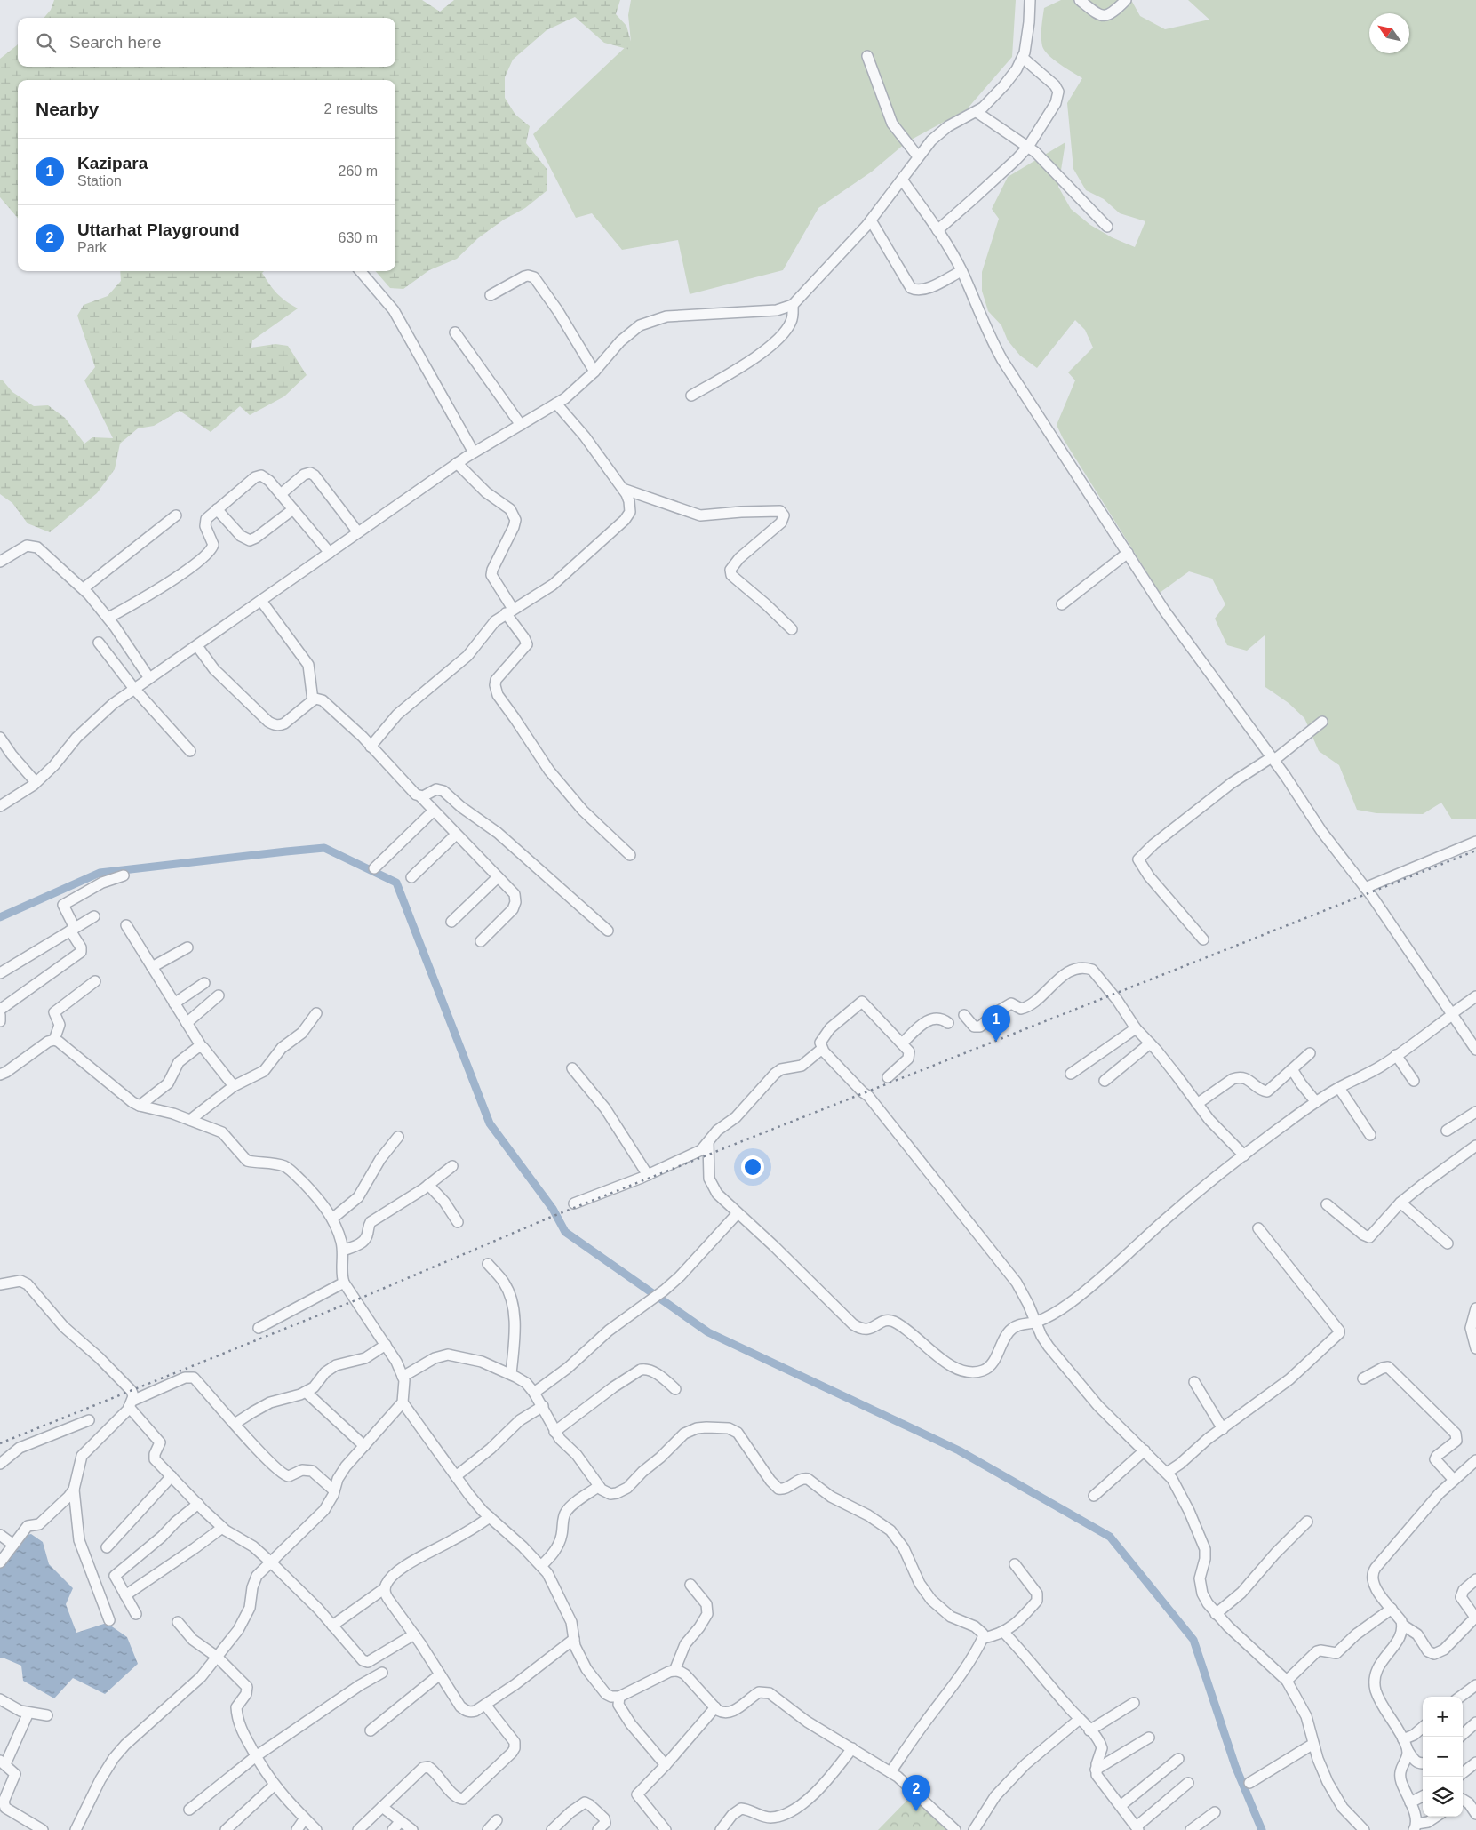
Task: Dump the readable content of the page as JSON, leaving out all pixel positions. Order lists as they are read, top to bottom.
{
  "north": "top left",
  "page": {
    "search": "Search here",
    "heading": ["Nearby", "2 results"],
    "list": [
      {
        "mark": "1",
        "name": "Kazipara",
        "note": "Station",
        "value": "260 m"
      },
      {
        "mark": "2",
        "name": "Uttarhat Playground",
        "note": "Park",
        "value": "630 m"
      }
    ],
    "pins": ["1", "2"],
    "map_buttons": ["+", "−"]
  }
}
